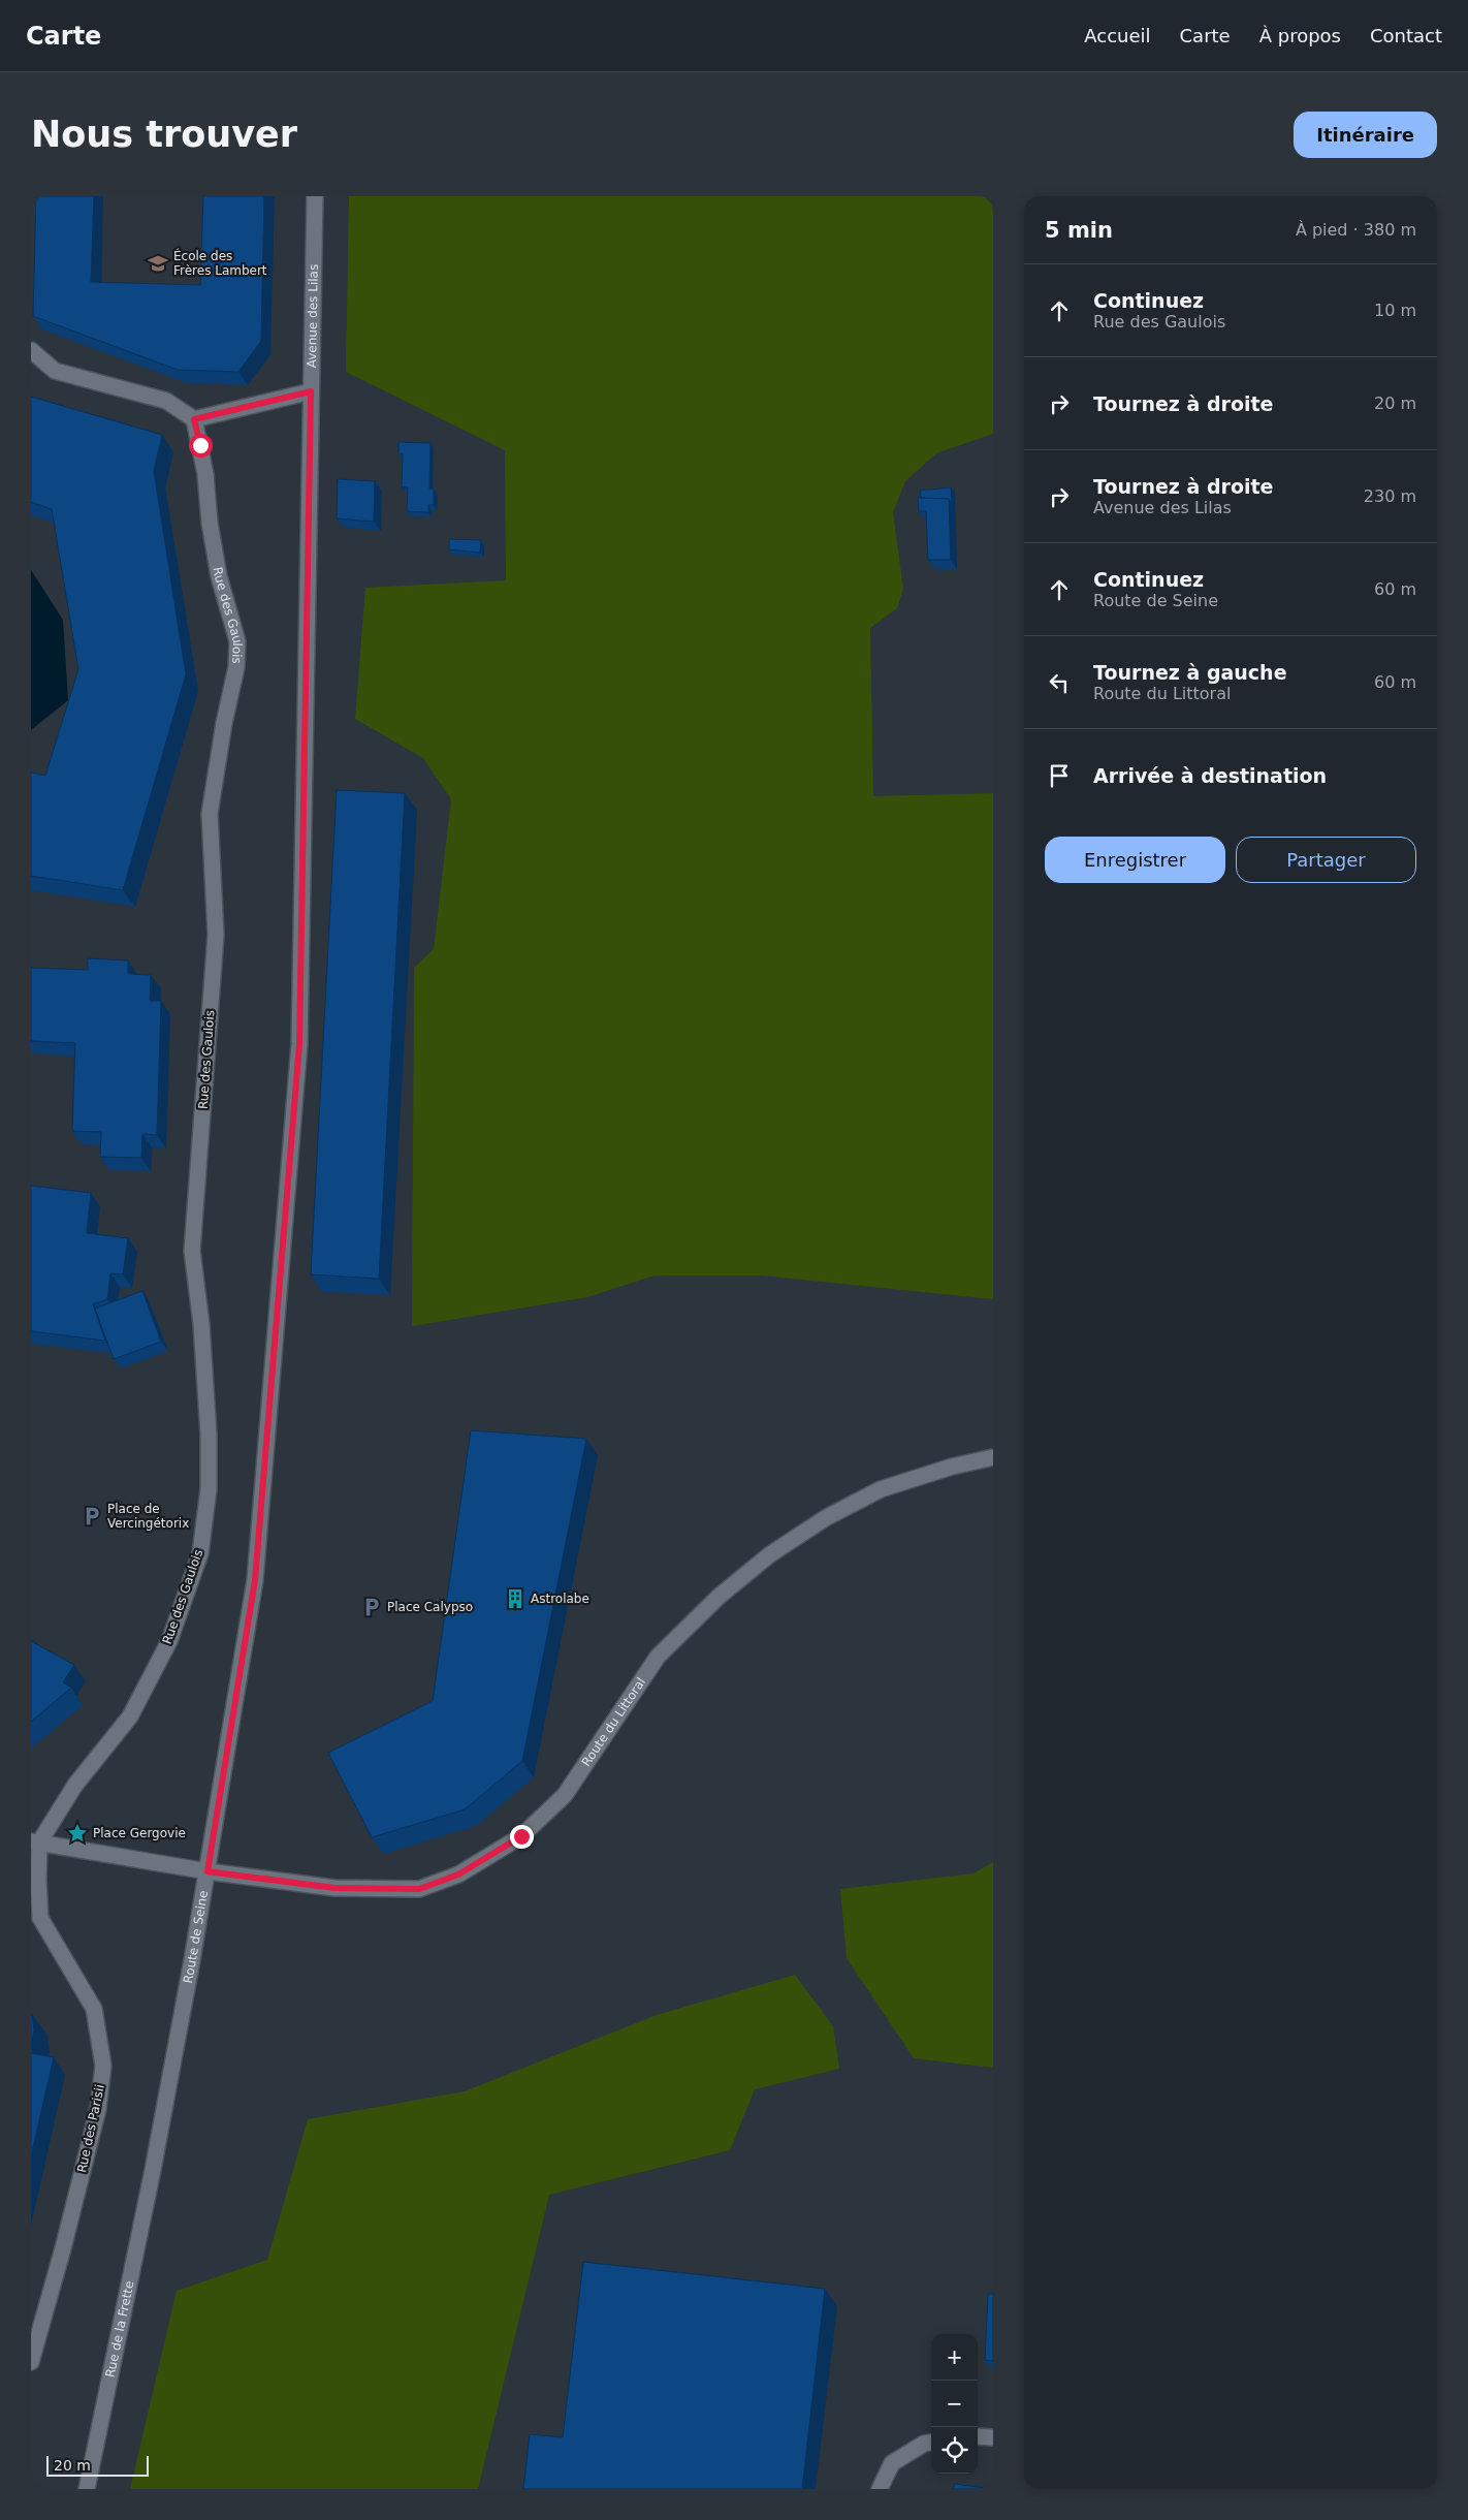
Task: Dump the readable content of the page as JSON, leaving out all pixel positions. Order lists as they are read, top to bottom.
{
  "streets": {
    "street": [
      "Avenue des Lilas",
      "Rue des Gaulois",
      "Route du Littoral",
      "Route de Seine",
      "Rue des Parisii",
      "Rue de la Frette"
    ]
  },
  "crossings": [
    ["Avenue des Lilas", "Route de Seine"],
    ["Rue des Gaulois", "Route du Littoral"],
    ["Rue des Gaulois", "Rue des Parisii"],
    ["Route du Littoral", "Route de Seine"],
    ["Route du Littoral", "Rue des Parisii"],
    ["Route de Seine", "Rue de la Frette"]
  ],
  "places": {
    "school or university": ["École des Frères Lambert"],
    "parking": ["Place de Vercingétorix", "Place Calypso"],
    "building": ["Astrolabe"],
    "place": ["Place Gergovie"]
  },
  "scale_bar": "20 m",
  "page": {
    "header": "Carte",
    "nav": [
      "Accueil",
      "Carte",
      "À propos",
      "Contact"
    ],
    "buttons": [
      "Itinéraire",
      ["Enregistrer", "Partager"]
    ],
    "title": "Nous trouver",
    "heading": ["5 min", "À pied · 380 m"],
    "list": [
      ["Continuez", "Rue des Gaulois", "10 m"],
      ["Tournez à droite", "20 m"],
      ["Tournez à droite", "Avenue des Lilas", "230 m"],
      ["Continuez", "Route de Seine", "60 m"],
      ["Tournez à gauche", "Route du Littoral", "60 m"],
      "Arrivée à destination"
    ],
    "map_buttons": ["+", "−"],
    "scale": "20 m"
  }
}
